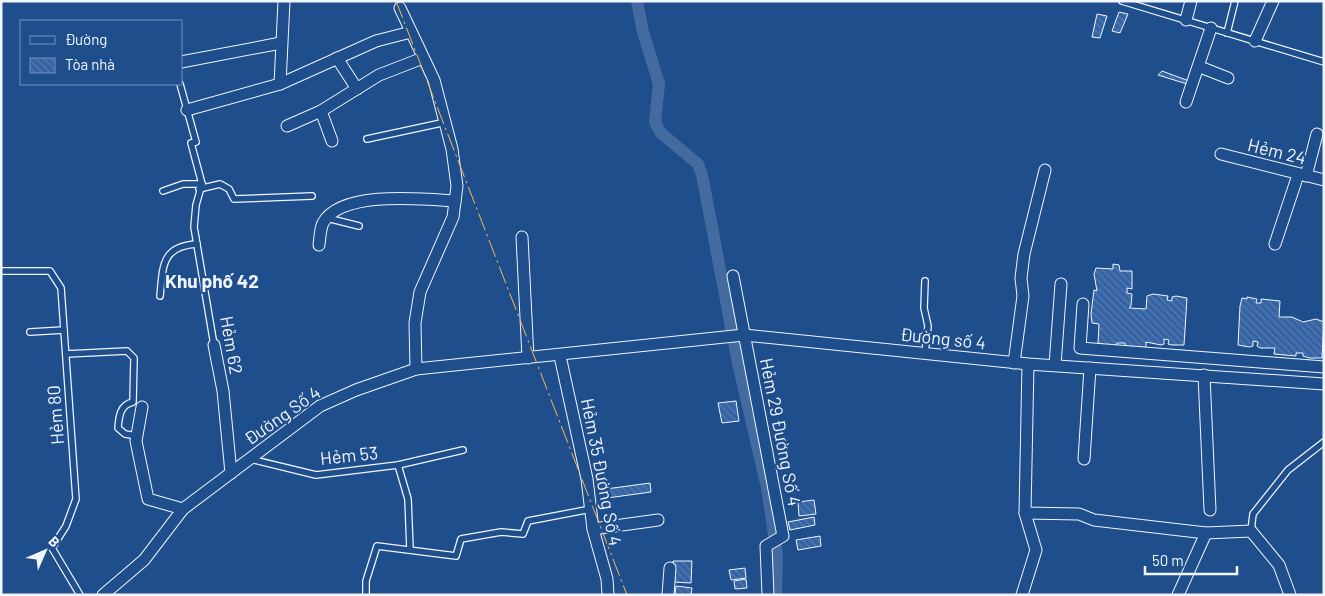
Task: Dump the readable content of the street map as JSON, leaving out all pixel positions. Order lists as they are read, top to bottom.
{
  "streets": {
    "street": [
      "Hẻm 24",
      "Đường số 4",
      "Hẻm 62",
      "Đường Số 4",
      "Hẻm 29 Đường Số 4",
      "Hẻm 35 Đường Số 4"
    ],
    "lane": ["Hẻm 80", "Hẻm 53"]
  },
  "crossings": [
    ["Đường số 4", "Đường Số 4"],
    ["Đường số 4", "Hẻm 29 Đường Số 4"],
    ["Đường số 4", "Hẻm 35 Đường Số 4"],
    ["Hẻm 62", "Đường Số 4"],
    ["Đường Số 4", "Hẻm 53"],
    ["Đường Số 4", "Hẻm 35 Đường Số 4"]
  ],
  "districts": ["Khu phố 42"],
  "legend": ["Đường", "Tòa nhà"],
  "scale_bar": "50 m",
  "north": "top right"
}
